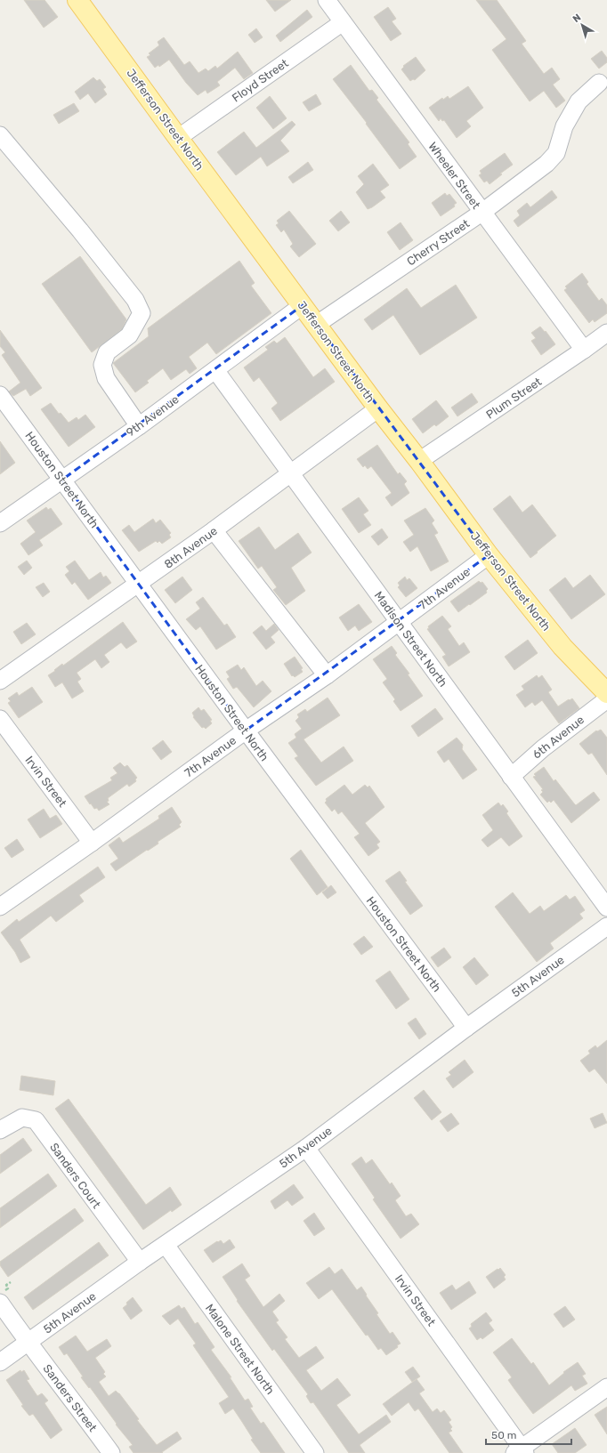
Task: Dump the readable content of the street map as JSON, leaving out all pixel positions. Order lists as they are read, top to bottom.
{
  "streets": {
    "main road": ["Jefferson Street North"],
    "street": [
      "Floyd Street",
      "Wheeler Street",
      "Cherry Street",
      "Plum Street",
      "9th Avenue",
      "Houston Street North",
      "8th Avenue",
      "7th Avenue",
      "Madison Street North",
      "6th Avenue",
      "Irvin Street",
      "5th Avenue",
      "Sanders Court",
      "Malone Street North",
      "Sanders Street"
    ]
  },
  "crossings": [
    ["Floyd Street", "Jefferson Street North"],
    ["Floyd Street", "Wheeler Street"],
    ["Jefferson Street North", "Cherry Street"],
    ["Jefferson Street North", "Plum Street"],
    ["Jefferson Street North", "9th Avenue"],
    ["Jefferson Street North", "8th Avenue"],
    ["Jefferson Street North", "7th Avenue"],
    ["Wheeler Street", "Cherry Street"],
    ["Wheeler Street", "Plum Street"],
    ["9th Avenue", "Houston Street North"],
    ["9th Avenue", "Madison Street North"],
    ["Houston Street North", "8th Avenue"],
    ["Houston Street North", "7th Avenue"],
    ["Houston Street North", "5th Avenue"],
    ["8th Avenue", "Madison Street North"],
    ["7th Avenue", "Madison Street North"],
    ["7th Avenue", "Irvin Street"],
    ["Madison Street North", "6th Avenue"],
    ["Irvin Street", "5th Avenue"],
    ["5th Avenue", "Sanders Court"],
    ["5th Avenue", "Malone Street North"],
    ["5th Avenue", "Sanders Street"]
  ],
  "scale_bar": "50 m",
  "north": "top left"
}
